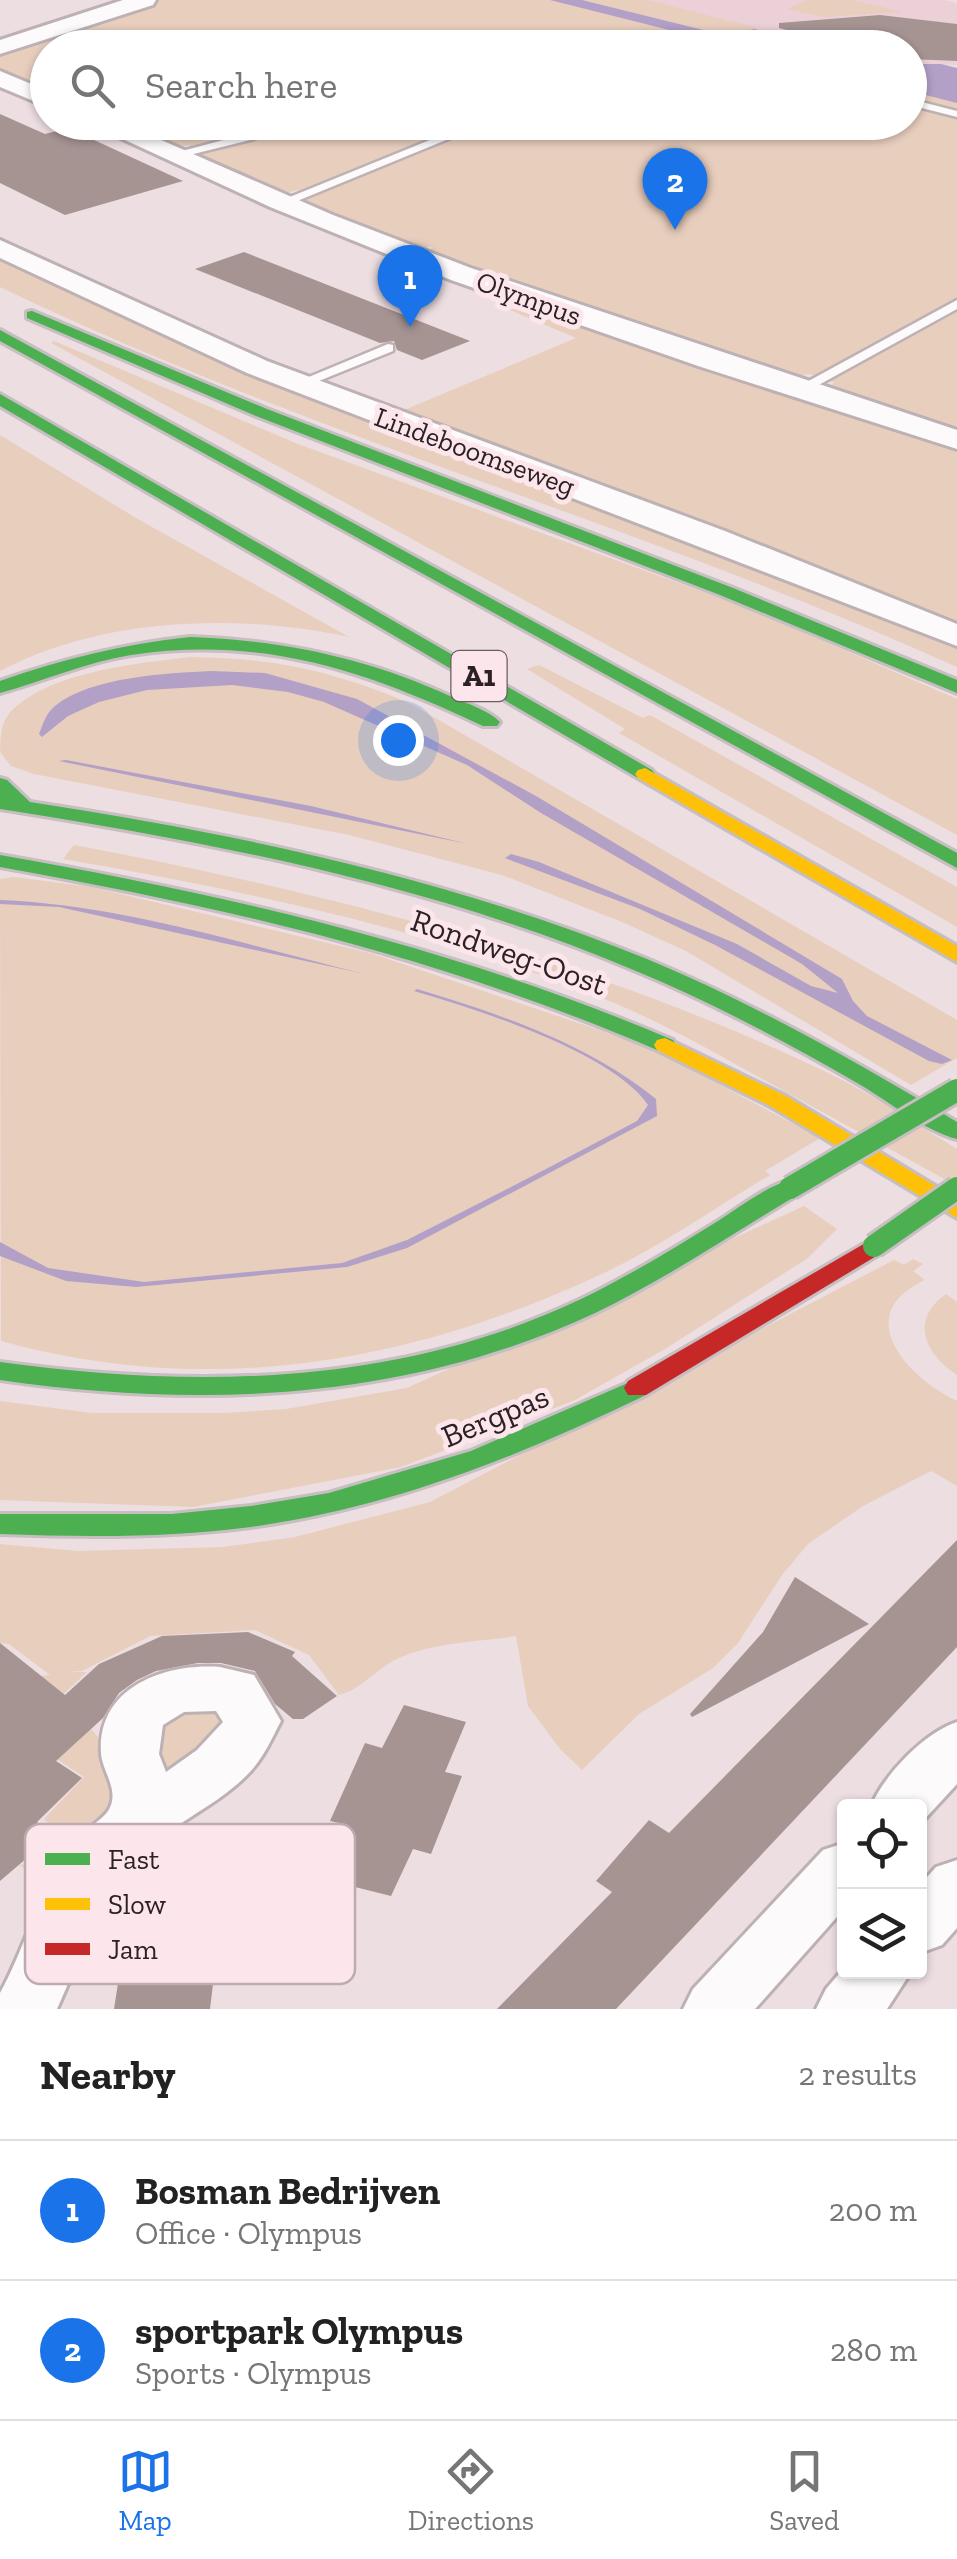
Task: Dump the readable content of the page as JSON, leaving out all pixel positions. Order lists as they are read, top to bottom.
{
  "streets": {
    "main road": ["A1", "Rondweg-Oost", "Bergpas"],
    "street": ["Olympus", "Lindeboomseweg"]
  },
  "legend": ["Fast", "Slow", "Jam"],
  "page": {
    "search": "Search here",
    "pins": ["2", "1"],
    "heading": ["Nearby", "2 results"],
    "list": [
      {
        "mark": "1",
        "name": "Bosman Bedrijven",
        "note": "Office · Olympus",
        "value": "200 m"
      },
      {
        "mark": "2",
        "name": "sportpark Olympus",
        "note": "Sports · Olympus",
        "value": "280 m"
      }
    ],
    "nav": ["Map", "Directions", "Saved"]
  }
}
